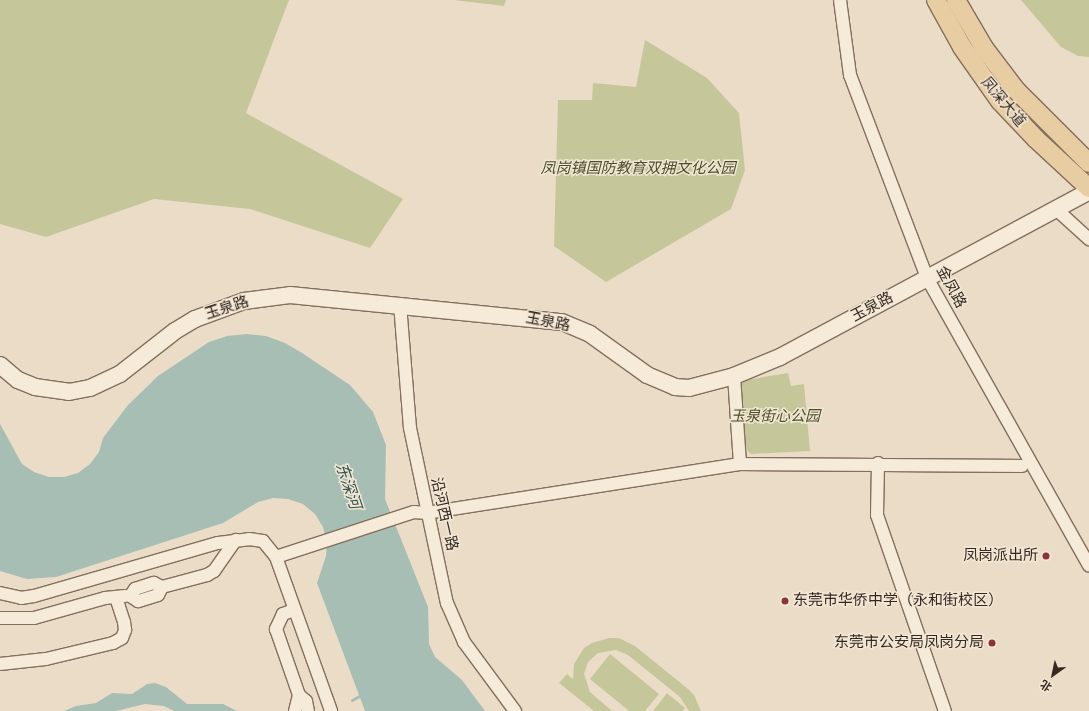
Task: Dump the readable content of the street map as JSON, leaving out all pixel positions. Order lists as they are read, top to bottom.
{
  "streets": {
    "main road": ["凤深大道"],
    "street": ["金凤路", "玉泉路", "沿河西一路"]
  },
  "crossings": [
    ["凤深大道", "玉泉路"],
    ["金凤路", "玉泉路"],
    ["玉泉路", "沿河西一路"]
  ],
  "water": ["东深河"],
  "parks": ["凤岗镇国防教育双拥文化公园", "玉泉街心公园"],
  "places": ["凤岗派出所", "东莞市华侨中学（永和街校区）", "东莞市公安局凤岗分局"],
  "north": "bottom left"
}
